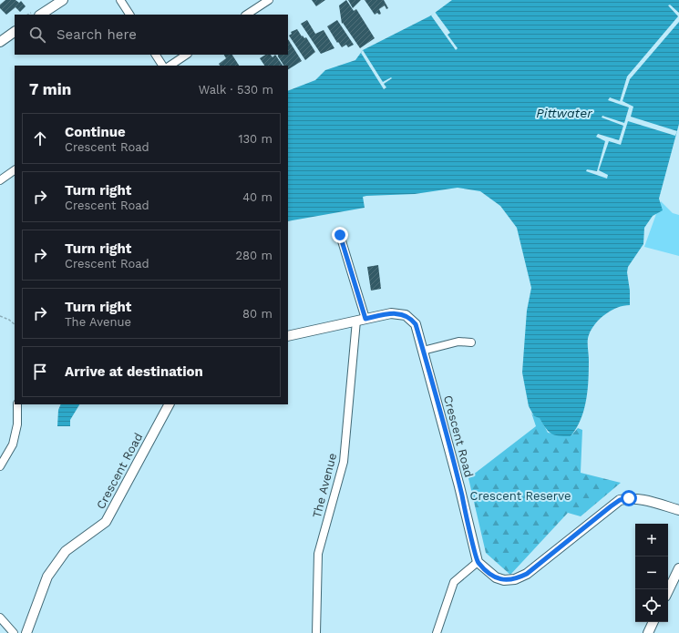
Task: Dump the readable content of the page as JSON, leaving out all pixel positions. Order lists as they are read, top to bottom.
{
  "streets": {
    "street": ["Crescent Road", "The Avenue"]
  },
  "crossings": [
    ["Crescent Road", "The Avenue"]
  ],
  "water": ["Pittwater"],
  "parks": ["Crescent Reserve"],
  "page": {
    "search": "Search here",
    "heading": ["7 min", "Walk · 530 m"],
    "list": [
      ["Continue", "Crescent Road", "130 m"],
      ["Turn right", "Crescent Road", "40 m"],
      ["Turn right", "Crescent Road", "280 m"],
      ["Turn right", "The Avenue", "80 m"],
      "Arrive at destination"
    ],
    "map_buttons": ["+", "−"]
  }
}
